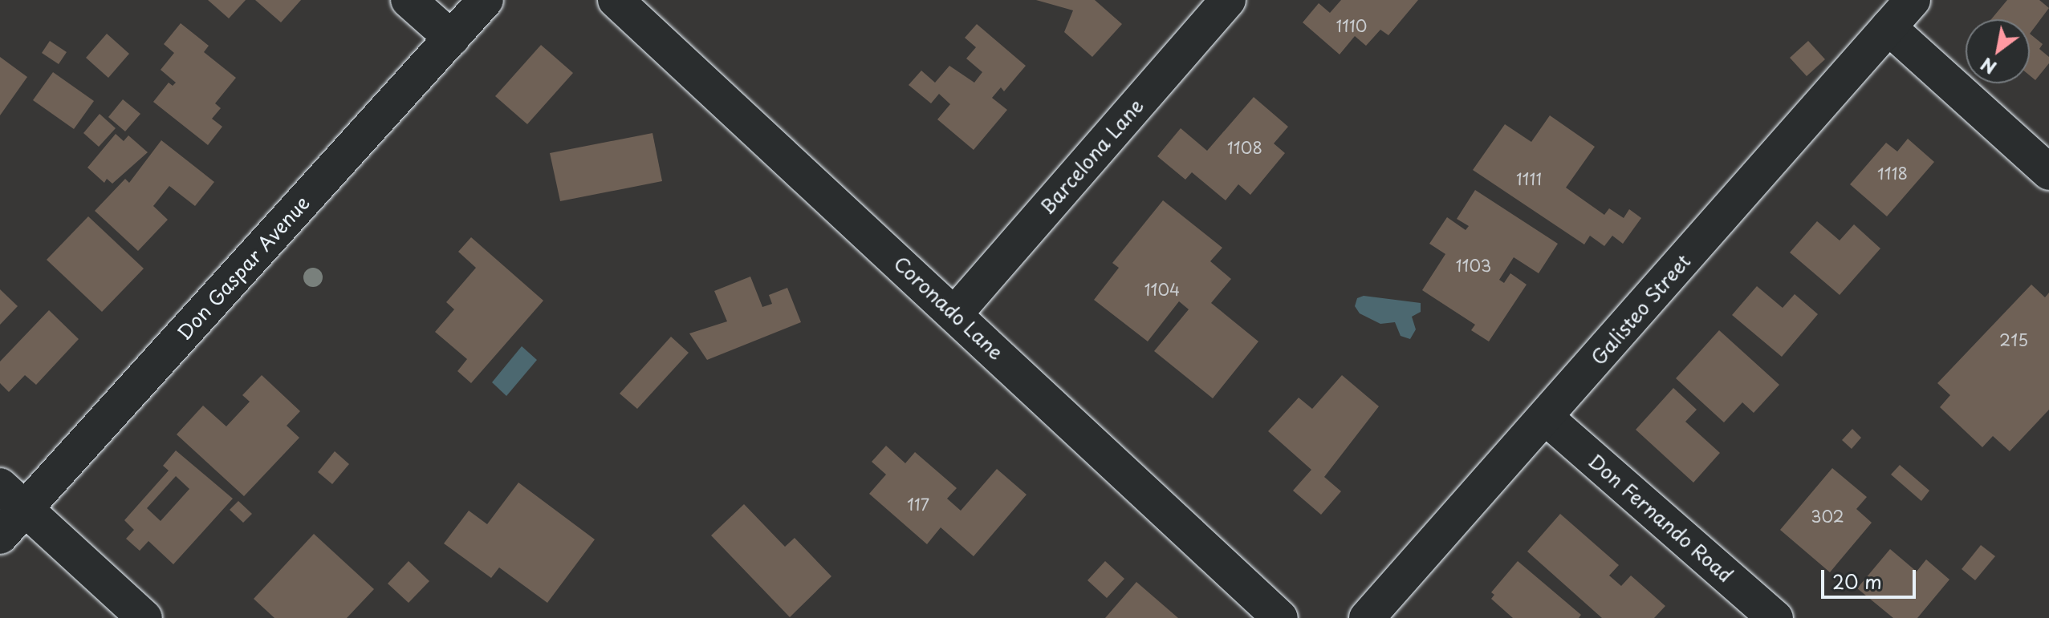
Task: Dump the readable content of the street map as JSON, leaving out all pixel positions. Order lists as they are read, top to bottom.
{
  "streets": {
    "street": [
      "Barcelona Lane",
      "Don Gaspar Avenue",
      "Coronado Lane",
      "Galisteo Street",
      "Don Fernando Road"
    ]
  },
  "crossings": [
    ["Barcelona Lane", "Coronado Lane"],
    ["Galisteo Street", "Don Fernando Road"]
  ],
  "house_numbers": [
    "1110",
    "1108",
    "1118",
    "1111",
    "1103",
    "1104",
    "215",
    "117",
    "302"
  ],
  "scale_bar": "20 m",
  "north": "bottom left"
}
